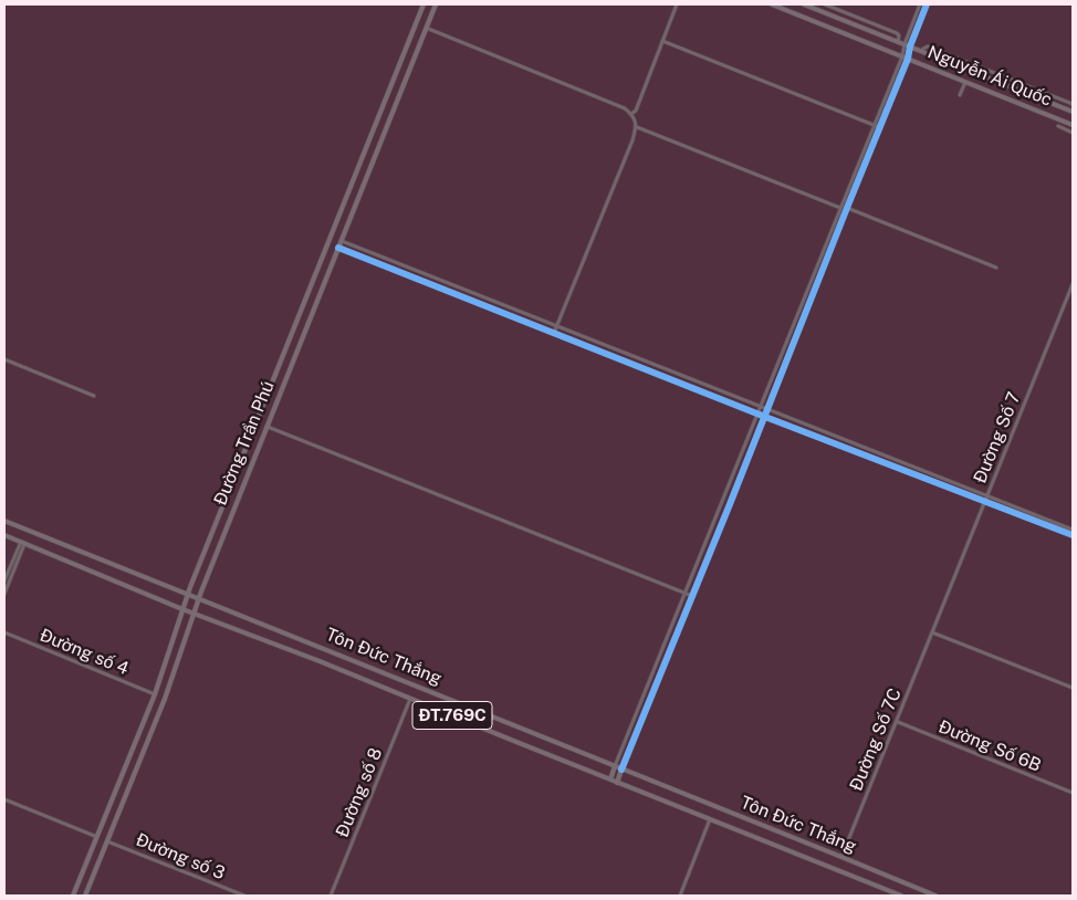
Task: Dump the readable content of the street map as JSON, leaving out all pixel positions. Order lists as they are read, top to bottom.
{
  "streets": {
    "main road": [
      "Nguyễn Ái Quốc",
      "Đường Trần Phú",
      "Tôn Đức Thắng",
      "ĐT.769C"
    ],
    "street": [
      "Đường Số 7",
      "Đường số 4",
      "Đường Số 7C",
      "Đường Số 6B",
      "Đường số 8",
      "Đường số 3"
    ]
  },
  "crossings": [
    ["Đường Số 7", "Đường Số 7C"],
    ["Đường Trần Phú", "Đường số 4"],
    ["Đường Trần Phú", "Tôn Đức Thắng"],
    ["Đường Trần Phú", "Đường số 3"],
    ["Tôn Đức Thắng", "Đường Số 7C"],
    ["Tôn Đức Thắng", "Đường số 8"],
    ["Đường Số 7C", "Đường Số 6B"]
  ]
}
